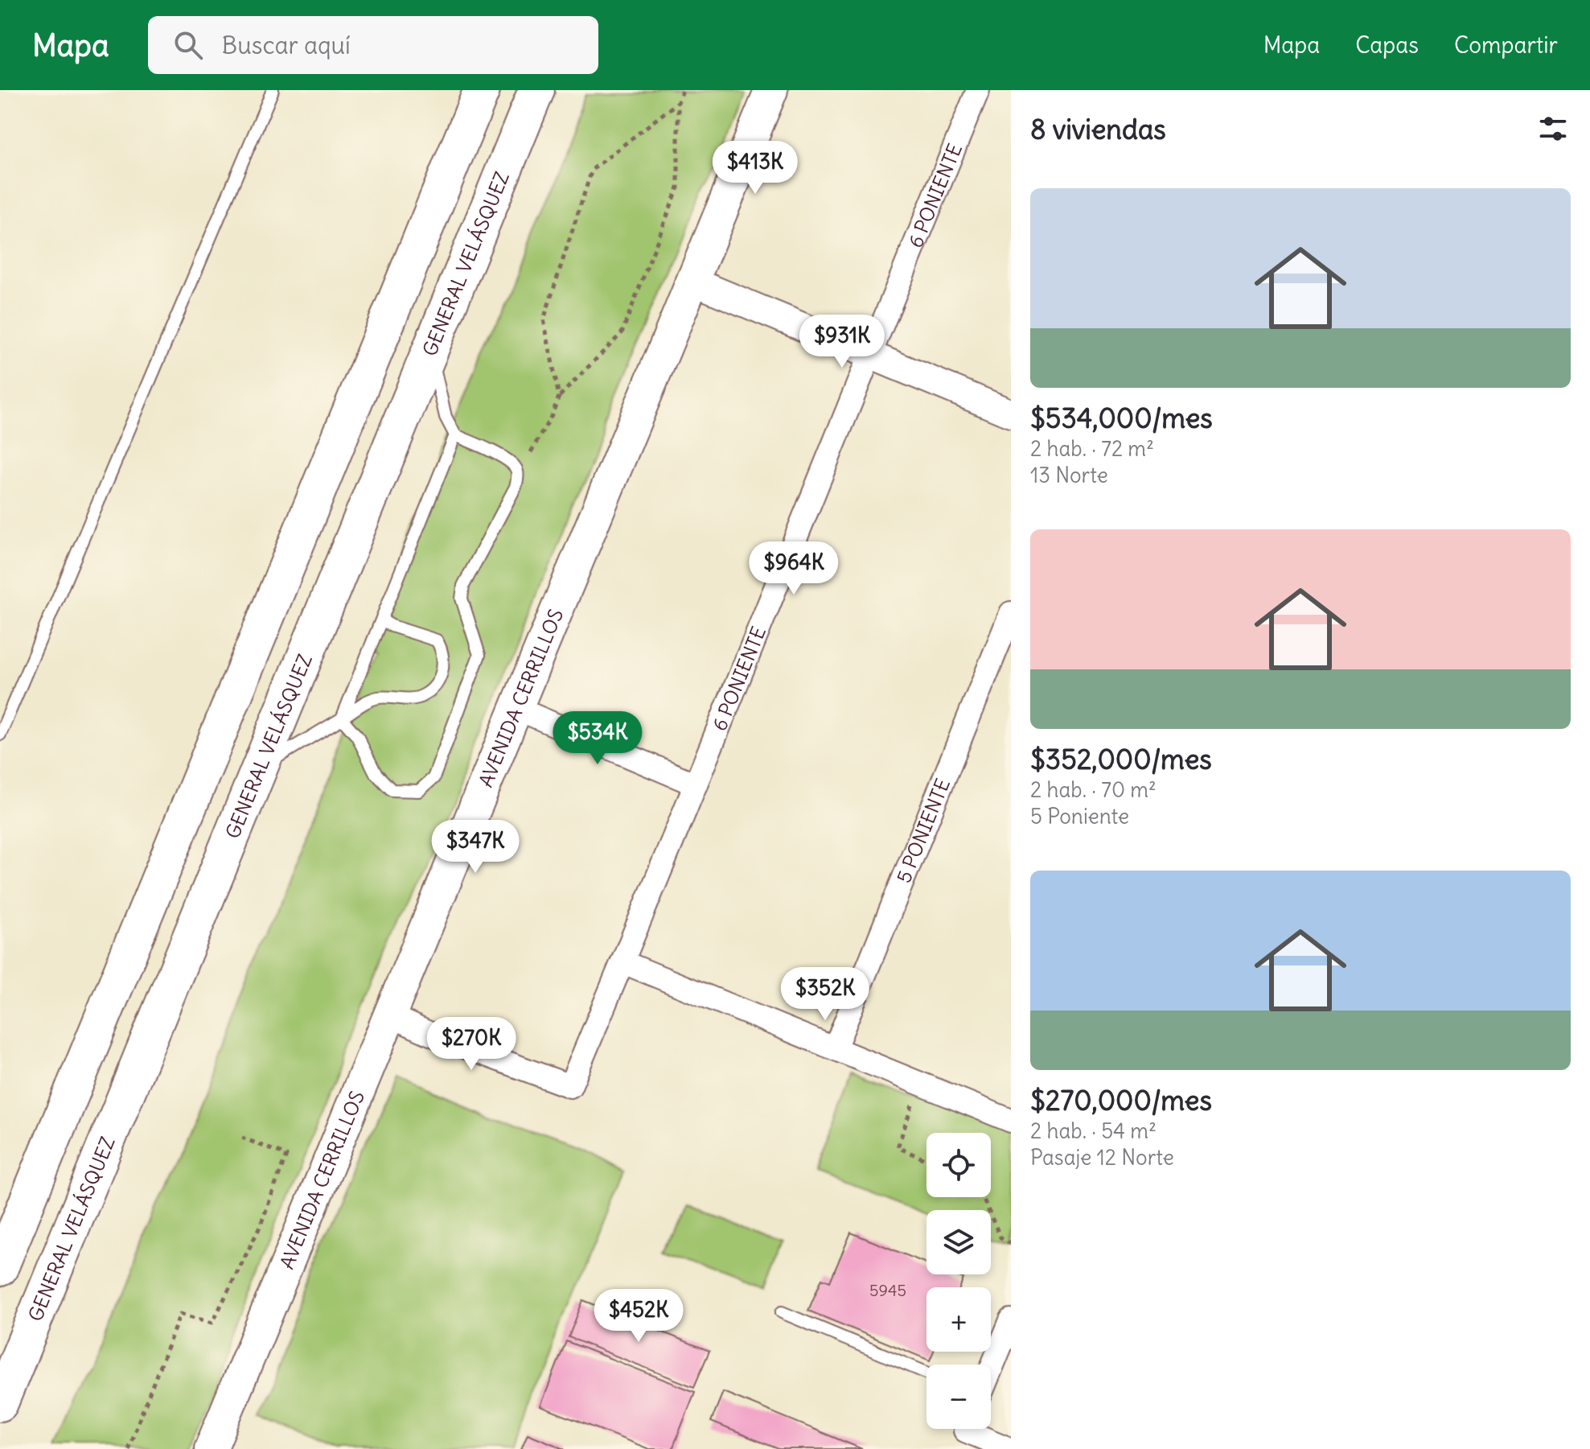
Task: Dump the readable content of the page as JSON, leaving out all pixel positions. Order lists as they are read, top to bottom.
{
  "streets": {
    "highway": ["GENERAL VELÁSQUEZ"],
    "main road": ["AVENIDA CERRILLOS"],
    "street": ["6 PONIENTE", "5 PONIENTE"]
  },
  "crossings": [
    ["6 PONIENTE", "AVENIDA CERRILLOS"]
  ],
  "house_numbers": ["5945"],
  "page": {
    "header": "Mapa",
    "search": "Buscar aquí",
    "nav": ["Mapa", "Capas", "Compartir"],
    "heading": "8 viviendas",
    "price": [
      "$413K",
      "$931K",
      "$964K",
      "$534K",
      "$347K",
      "$352K",
      "$270K",
      "$452K"
    ],
    "list": [
      {
        "name": "$534,000/mes",
        "note": "2 hab. · 72 m² · 13 Norte"
      },
      {
        "name": "$352,000/mes",
        "note": "2 hab. · 70 m² · 5 Poniente"
      },
      {
        "name": "$270,000/mes",
        "note": "2 hab. · 54 m² · Pasaje 12 Norte"
      }
    ],
    "map_buttons": ["+", "−"]
  }
}
